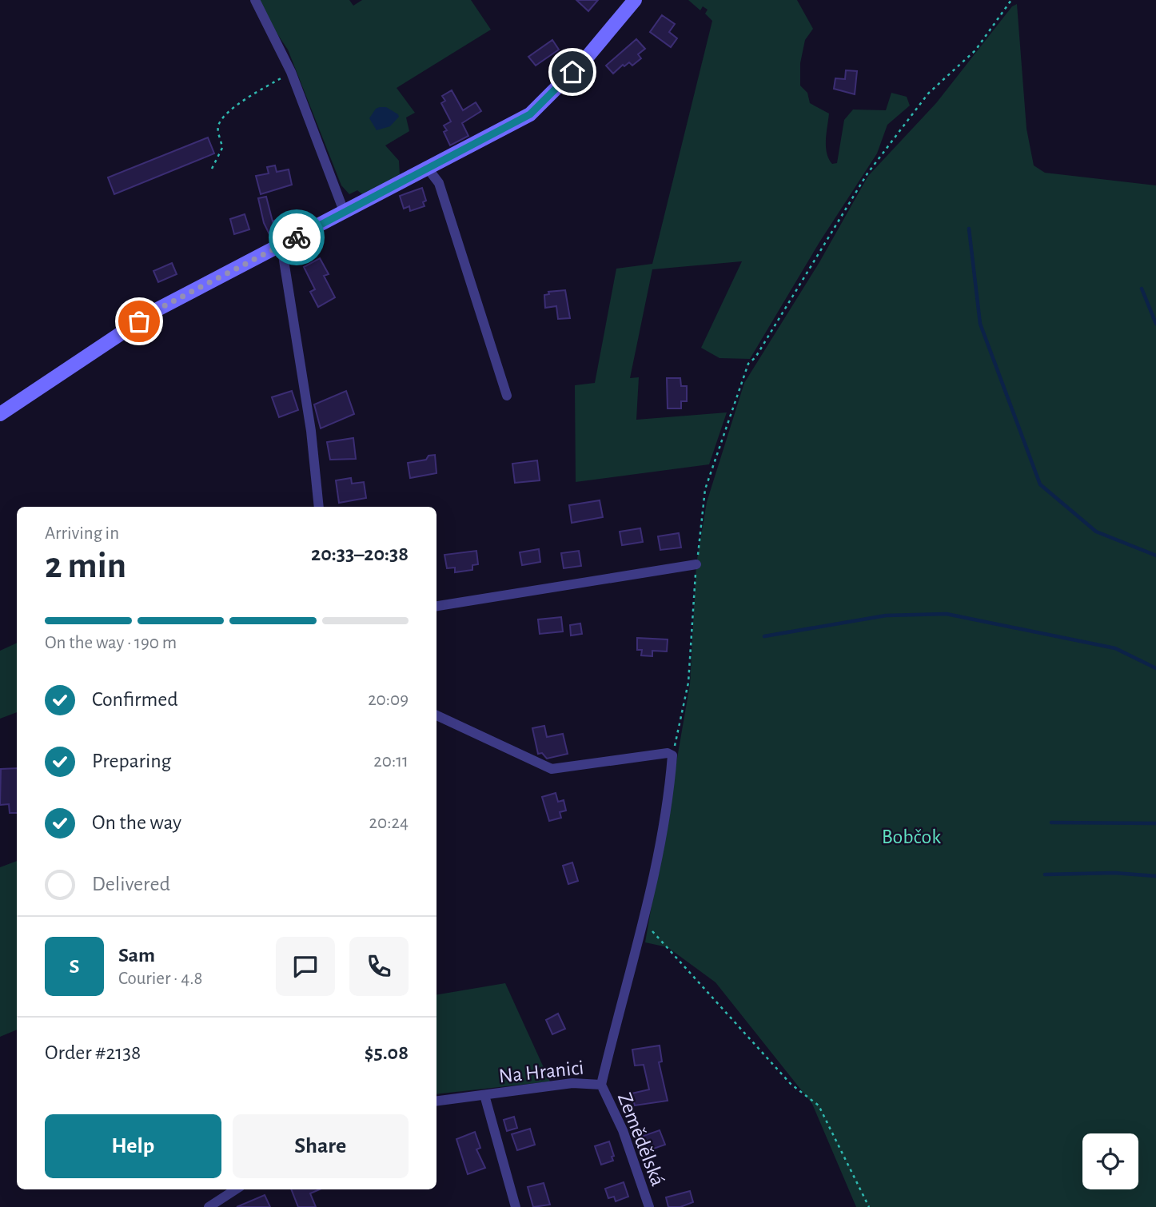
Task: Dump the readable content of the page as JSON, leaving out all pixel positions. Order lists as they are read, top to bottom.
{
  "streets": {
    "street": ["Na Hranici", "Zemědělská"]
  },
  "crossings": [
    ["Na Hranici", "Zemědělská"]
  ],
  "parks": ["Bobčok"],
  "page": {
    "heading": ["2 min", "Arriving in", "20:33–20:38"],
    "panel": [
      "Sam",
      "Courier · 4.8",
      "Order #2138",
      "$5.08"
    ],
    "bar": "On the way · 190 m",
    "list": [
      ["Confirmed", "20:09"],
      ["Preparing", "20:11"],
      ["On the way", "20:24"],
      "Delivered"
    ],
    "round": "S",
    "buttons": ["Help", "Share"]
  }
}
